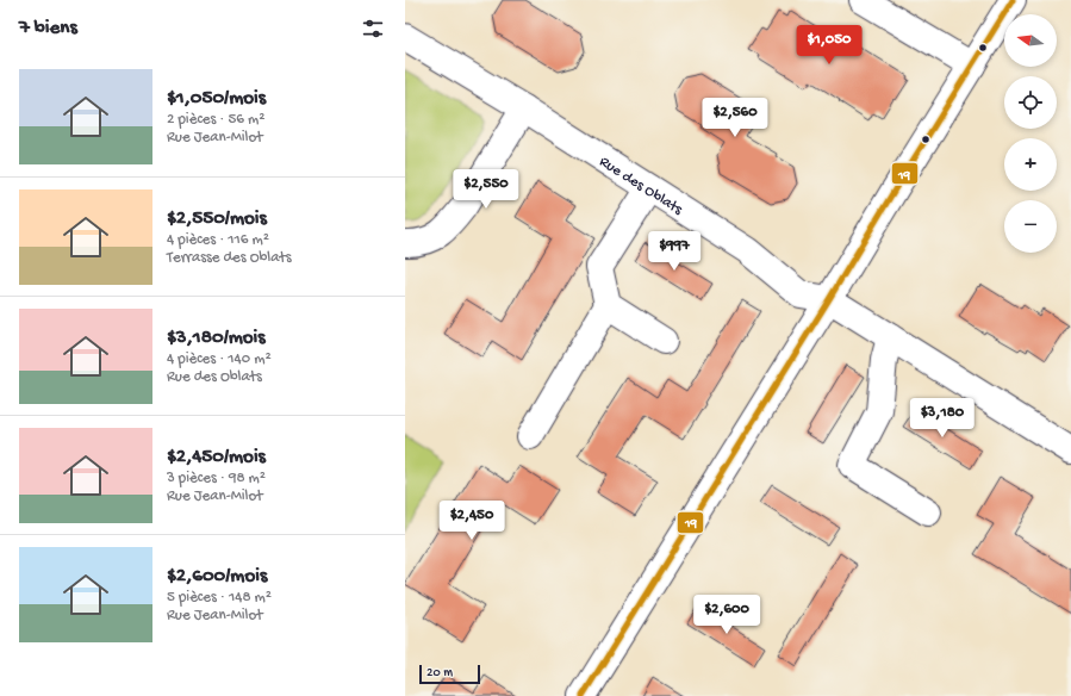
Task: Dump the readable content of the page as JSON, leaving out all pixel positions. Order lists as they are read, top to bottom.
{
  "streets": {
    "street": ["Rue des Oblats"]
  },
  "lines": ["transit line 19"],
  "scale_bar": "20 m",
  "north": "left",
  "page": {
    "heading": "7 biens",
    "map_buttons": ["+", "−"],
    "price": [
      "$1,050",
      "$2,560",
      "$2,550",
      "$997",
      "$3,180",
      "$2,450",
      "$2,600"
    ],
    "list": [
      {
        "name": "$1,050/mois",
        "note": "2 pièces · 56 m² · Rue Jean-Milot"
      },
      {
        "name": "$2,550/mois",
        "note": "4 pièces · 116 m² · Terrasse des Oblats"
      },
      {
        "name": "$3,180/mois",
        "note": "4 pièces · 140 m² · Rue des Oblats"
      },
      {
        "name": "$2,450/mois",
        "note": "3 pièces · 98 m² · Rue Jean-Milot"
      },
      {
        "name": "$2,600/mois",
        "note": "5 pièces · 148 m² · Rue Jean-Milot"
      }
    ],
    "scale": "20 m"
  }
}
